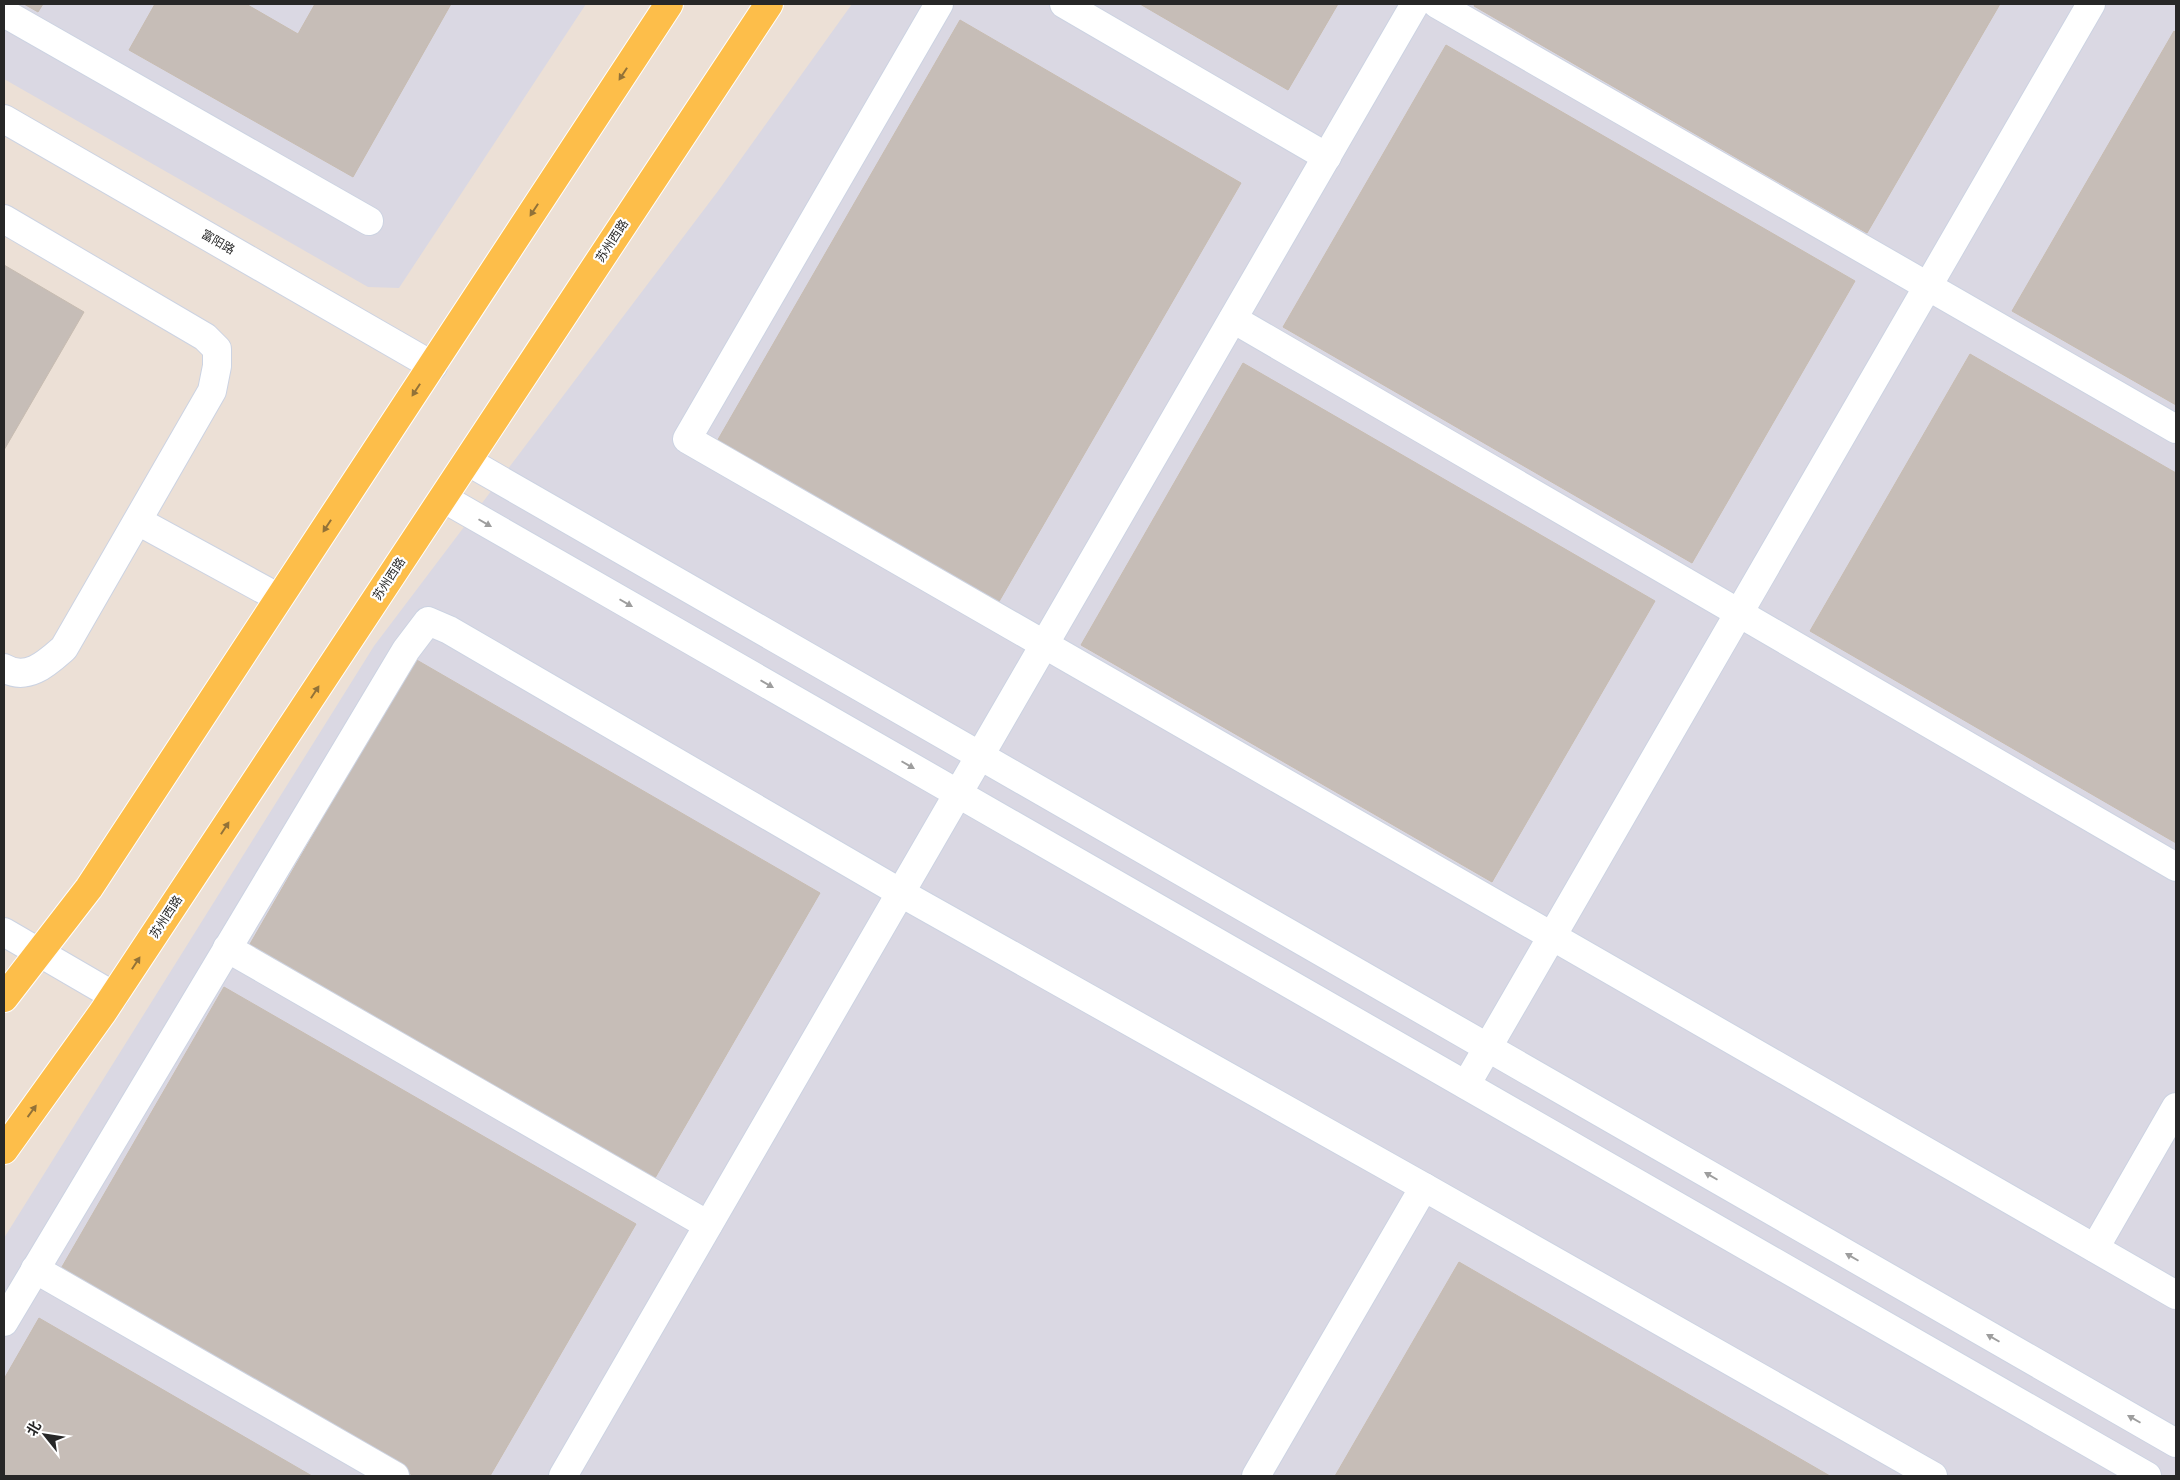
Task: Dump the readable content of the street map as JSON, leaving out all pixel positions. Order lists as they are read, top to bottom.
{
  "streets": {
    "main road": ["苏州西路"],
    "street": ["富阳路"]
  },
  "north": "top left"
}
